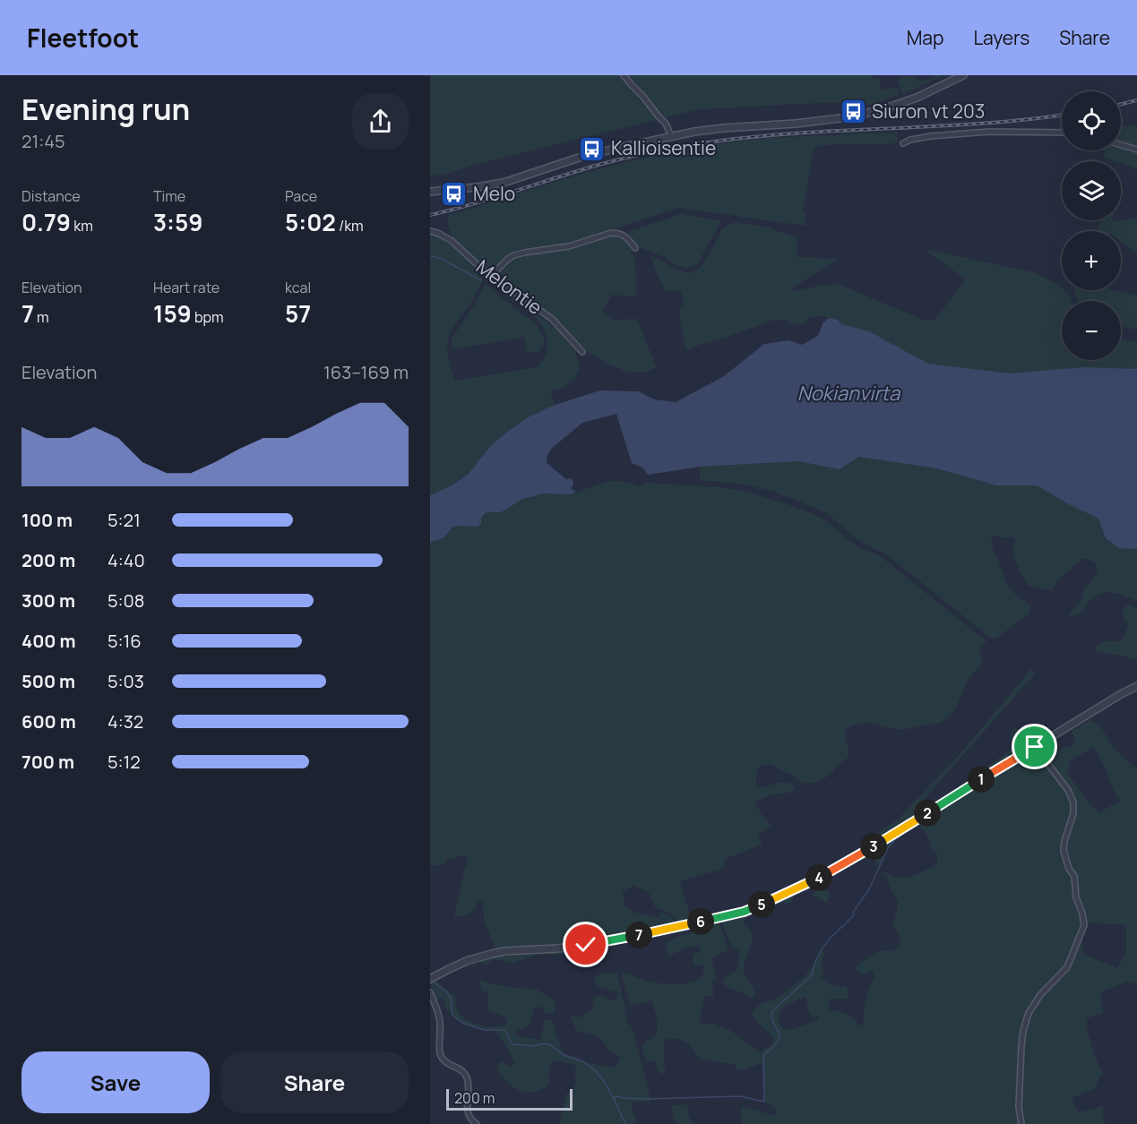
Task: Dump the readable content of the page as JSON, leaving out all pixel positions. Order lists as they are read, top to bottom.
{
  "streets": {
    "street": ["Melontie"]
  },
  "water": ["Nokianvirta"],
  "places": {
    "bus stop": ["Siuron vt 203", "Kallioisentie", "Melo"]
  },
  "scale_bar": "200 m",
  "page": {
    "header": "Fleetfoot",
    "nav": ["Map", "Layers", "Share"],
    "heading": ["Evening run", "21:45"],
    "map_buttons": ["+", "−"],
    "stats": [
      ["Distance", "0.79 km"],
      ["Time", "3:59"],
      ["Pace", "5:02 /km"],
      ["Elevation", "7 m"],
      ["Heart rate", "159 bpm"],
      ["kcal", "57"]
    ],
    "chart": ["Elevation", "163–169 m"],
    "list": [
      {
        "name": "100 m",
        "note": "5:21"
      },
      {
        "name": "200 m",
        "note": "4:40"
      },
      {
        "name": "300 m",
        "note": "5:08"
      },
      {
        "name": "400 m",
        "note": "5:16"
      },
      {
        "name": "500 m",
        "note": "5:03"
      },
      {
        "name": "600 m",
        "note": "4:32"
      },
      {
        "name": "700 m",
        "note": "5:12"
      }
    ],
    "pins": [
      "1",
      "2",
      "3",
      "4",
      "5",
      "6",
      "7"
    ],
    "buttons": ["Save", "Share"],
    "scale": "200 m"
  }
}
